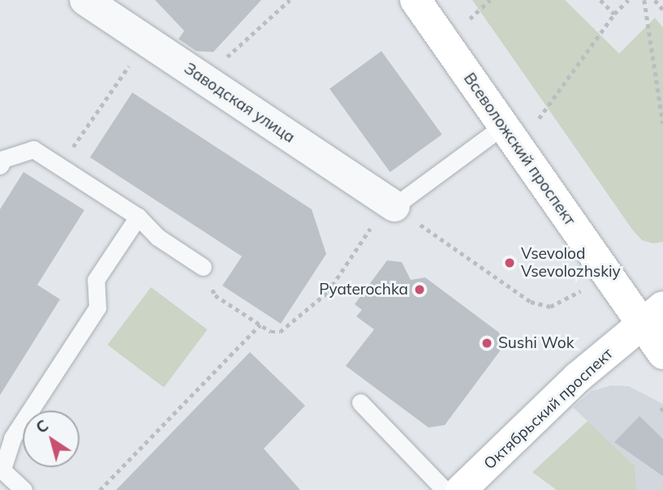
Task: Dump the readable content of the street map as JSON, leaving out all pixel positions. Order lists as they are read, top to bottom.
{
  "streets": {
    "street": ["Заводская улица", "Всеволожский проспект", "Октябрьский проспект"]
  },
  "crossings": [
    ["Всеволожский проспект", "Октябрьский проспект"]
  ],
  "places": ["Vsevolod Vsevolozhskiy", "Pyaterochka", "Sushi Wok"],
  "north": "top left"
}
